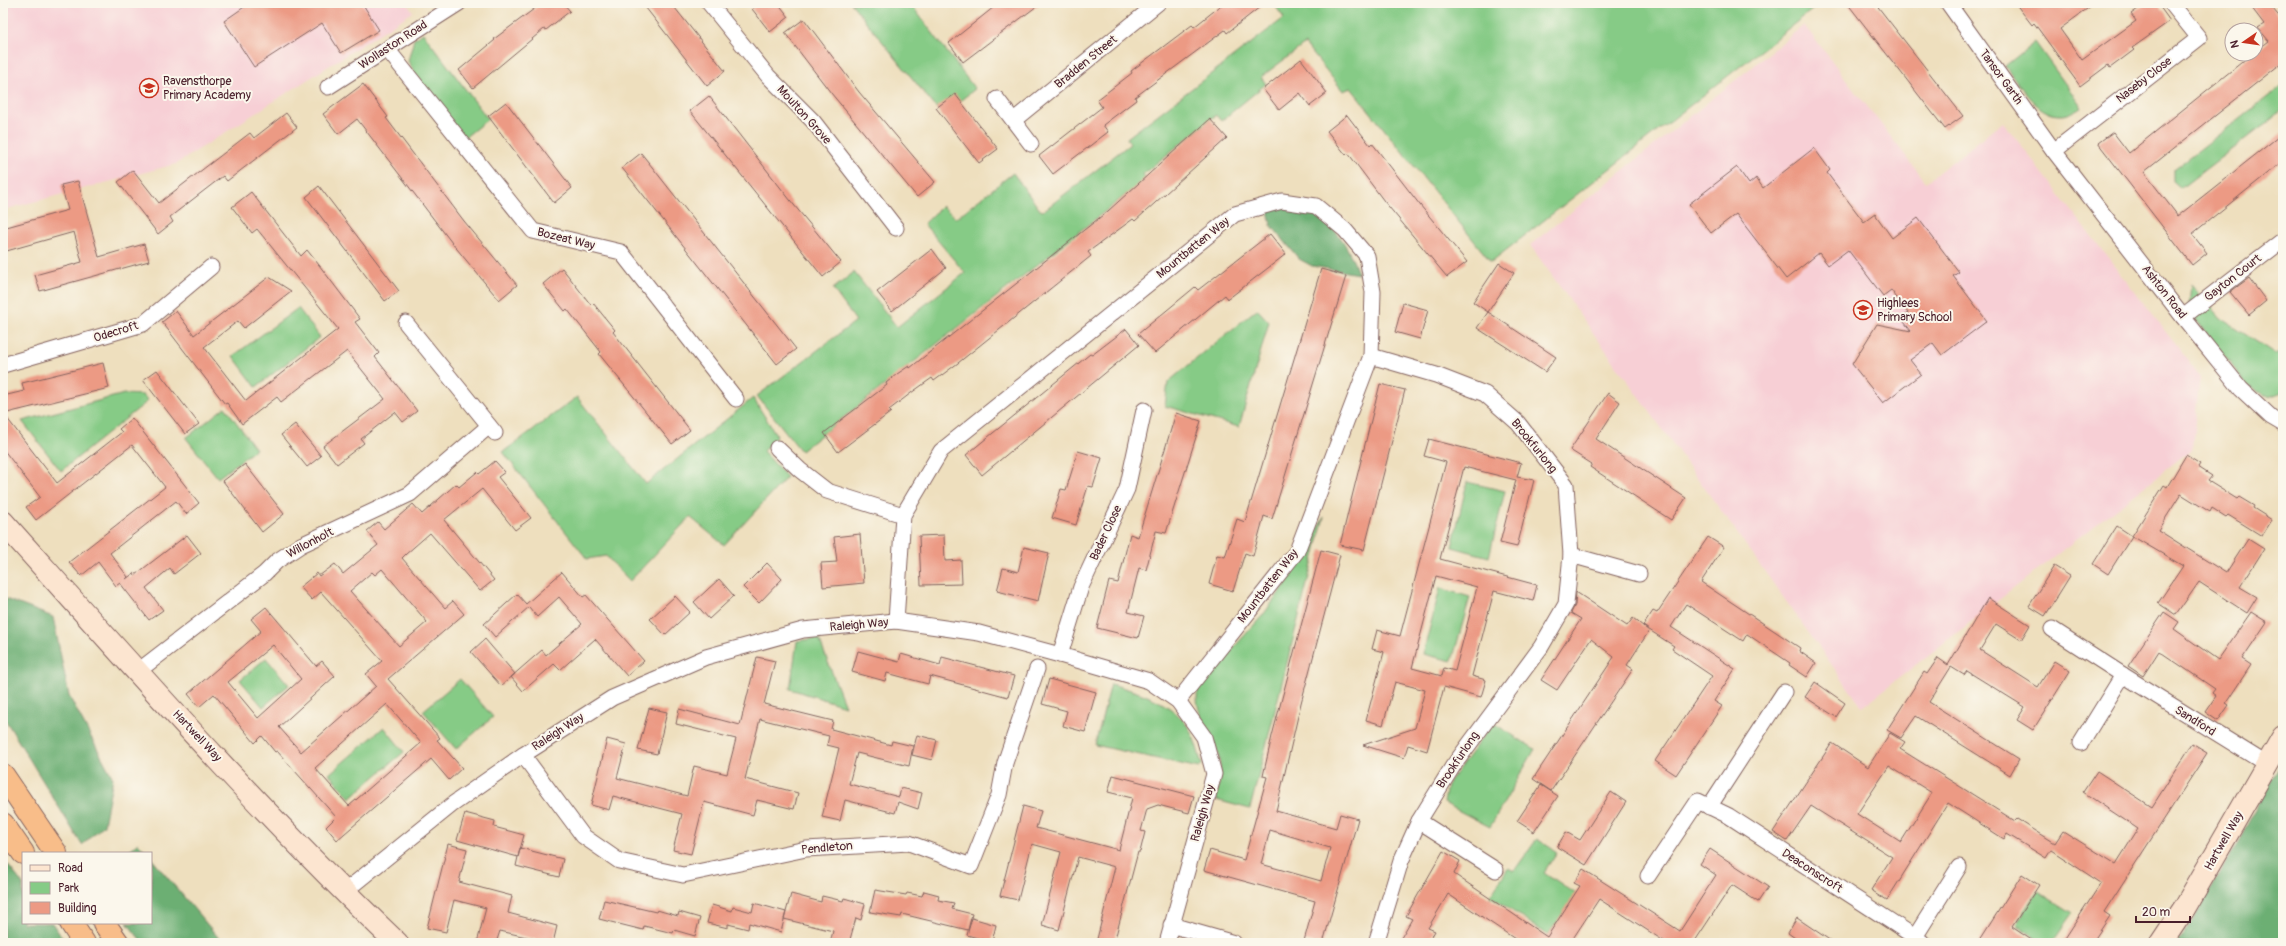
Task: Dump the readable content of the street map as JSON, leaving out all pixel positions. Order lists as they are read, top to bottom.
{
  "streets": {
    "street": [
      "Wollaston Road",
      "Bradden Street",
      "Tansor Garth",
      "Naseby Close",
      "Moulton Grove",
      "Bozeat Way",
      "Mountbatten Way",
      "Gayton Court",
      "Ashton Road",
      "Odecroft",
      "Brookfurlong",
      "Bader Close",
      "Willonholt",
      "Raleigh Way",
      "Sandford",
      "Hartwell Way",
      "Pendleton",
      "Deaconscroft"
    ]
  },
  "crossings": [
    ["Wollaston Road", "Bozeat Way"],
    ["Tansor Garth", "Naseby Close"],
    ["Tansor Garth", "Ashton Road"],
    ["Naseby Close", "Ashton Road"],
    ["Mountbatten Way", "Brookfurlong"],
    ["Mountbatten Way", "Raleigh Way"],
    ["Gayton Court", "Ashton Road"],
    ["Bader Close", "Raleigh Way"],
    ["Willonholt", "Hartwell Way"],
    ["Raleigh Way", "Hartwell Way"],
    ["Raleigh Way", "Pendleton"],
    ["Sandford", "Hartwell Way"]
  ],
  "places": {
    "school or university": ["Ravensthorpe Primary Academy", "Highlees Primary School"]
  },
  "legend": ["Road", "Park", "Building"],
  "scale_bar": "20 m",
  "north": "left"
}
